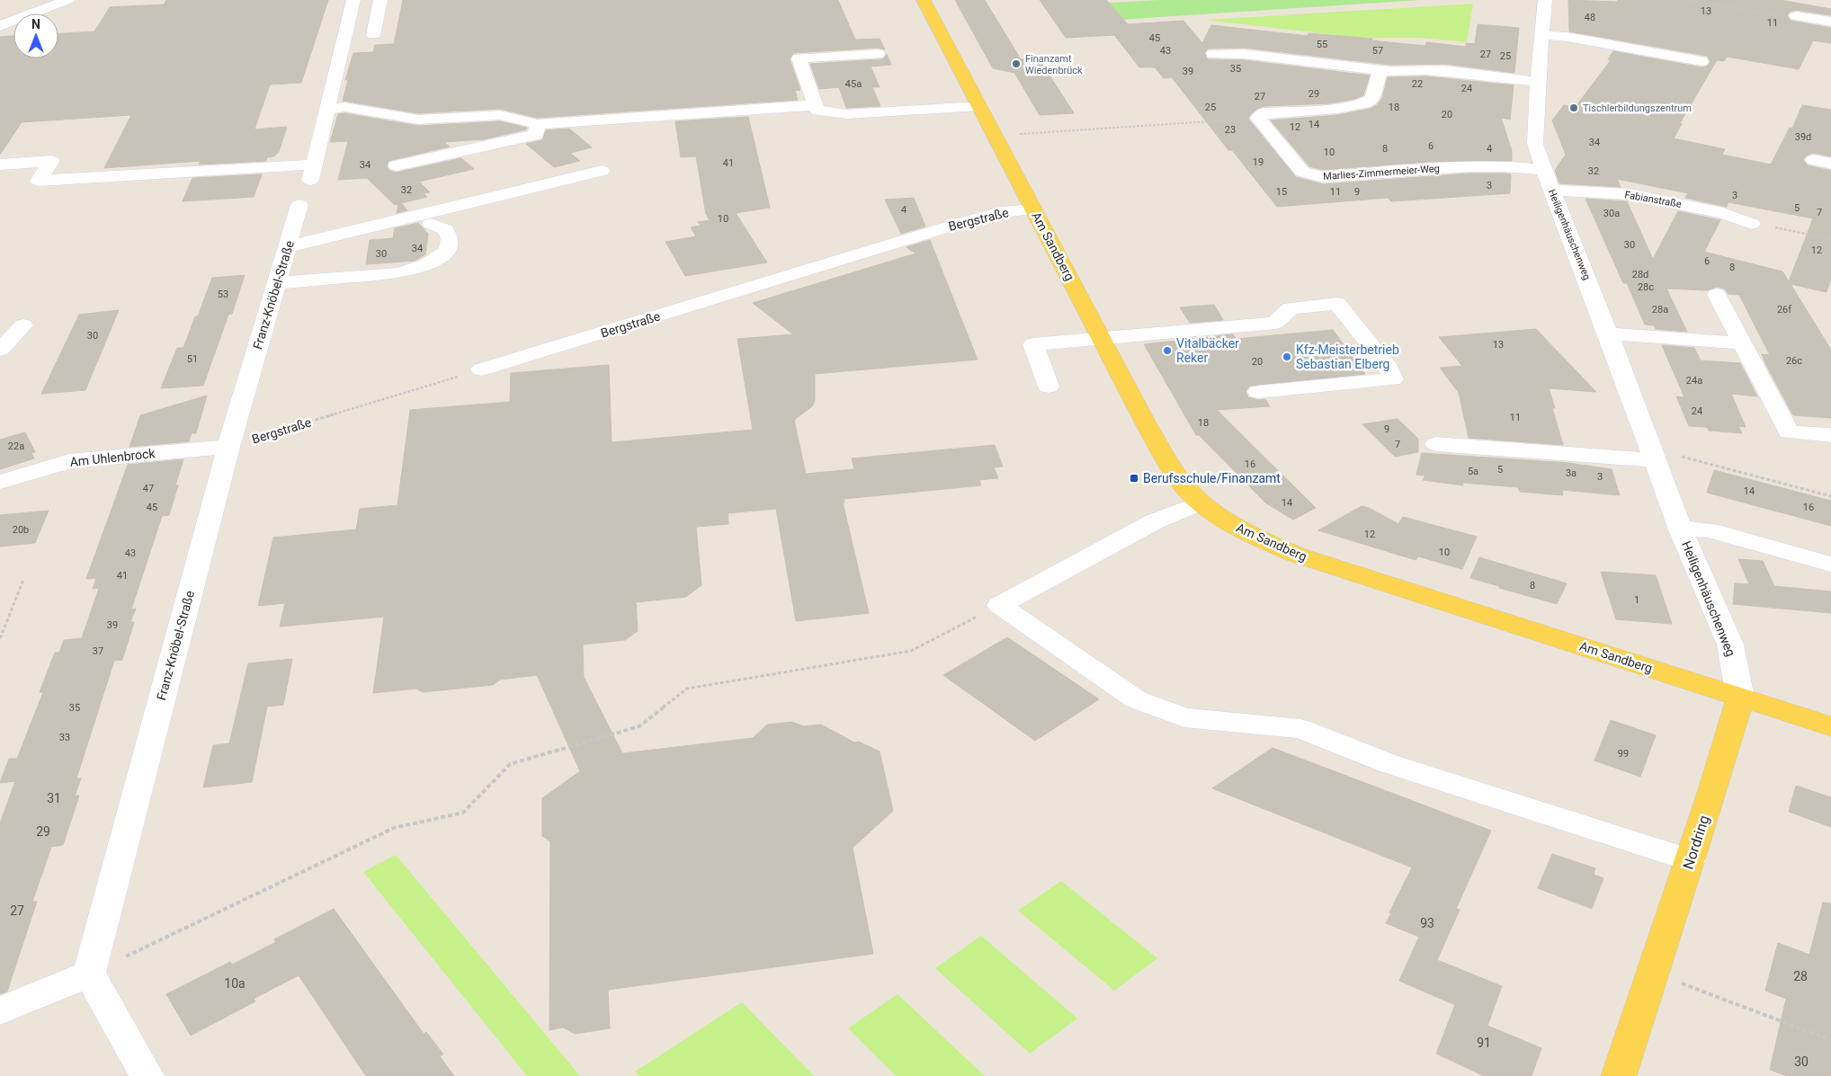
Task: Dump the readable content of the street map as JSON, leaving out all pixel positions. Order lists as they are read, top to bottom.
{
  "streets": {
    "main road": ["Am Sandberg", "Nordring"],
    "street": [
      "Marlies-Zimmermeier-Weg",
      "Fabianstraße",
      "Bergstraße",
      "Heiligenhäuschenweg",
      "Franz-Knöbel-Straße",
      "Am Uhlenbrock"
    ]
  },
  "crossings": [
    ["Marlies-Zimmermeier-Weg", "Heiligenhäuschenweg"],
    ["Fabianstraße", "Heiligenhäuschenweg"],
    ["Bergstraße", "Am Sandberg"],
    ["Bergstraße", "Franz-Knöbel-Straße"],
    ["Bergstraße", "Am Uhlenbrock"],
    ["Heiligenhäuschenweg", "Am Sandberg"],
    ["Heiligenhäuschenweg", "Nordring"],
    ["Am Sandberg", "Nordring"],
    ["Franz-Knöbel-Straße", "Am Uhlenbrock"]
  ],
  "places": {
    "other": [
      "Finanzamt Wiedenbrück",
      "Tischlerbildungszentrum",
      "Vitalbäcker Reker",
      "Kfz-Meisterbetrieb Sebastian Elberg"
    ],
    "transit": ["Berufsschule/Finanzamt"]
  },
  "house_numbers": [
    "13",
    "48",
    "11",
    "45",
    "55",
    "43",
    "57",
    "27",
    "25",
    "35",
    "39",
    "45a",
    "22",
    "24",
    "29",
    "27",
    "25",
    "18",
    "20",
    "14",
    "12",
    "23",
    "39d",
    "34",
    "6",
    "8",
    "4",
    "10",
    "19",
    "41",
    "34",
    "32",
    "3",
    "32",
    "15",
    "11",
    "9",
    "3",
    "5",
    "4",
    "7",
    "30a",
    "10",
    "30",
    "34",
    "12",
    "30",
    "6",
    "8",
    "28d",
    "28c",
    "53",
    "28a",
    "26f",
    "30",
    "13",
    "51",
    "26c",
    "20",
    "24a",
    "24",
    "11",
    "18",
    "9",
    "7",
    "22a",
    "16",
    "5",
    "5a",
    "3a",
    "3",
    "47",
    "14",
    "14",
    "45",
    "16",
    "20b",
    "12",
    "10",
    "43",
    "41",
    "8",
    "1",
    "39",
    "37",
    "35",
    "33",
    "99",
    "31",
    "29",
    "27",
    "93",
    "28",
    "10a",
    "91",
    "30"
  ],
  "north": "top"
}
